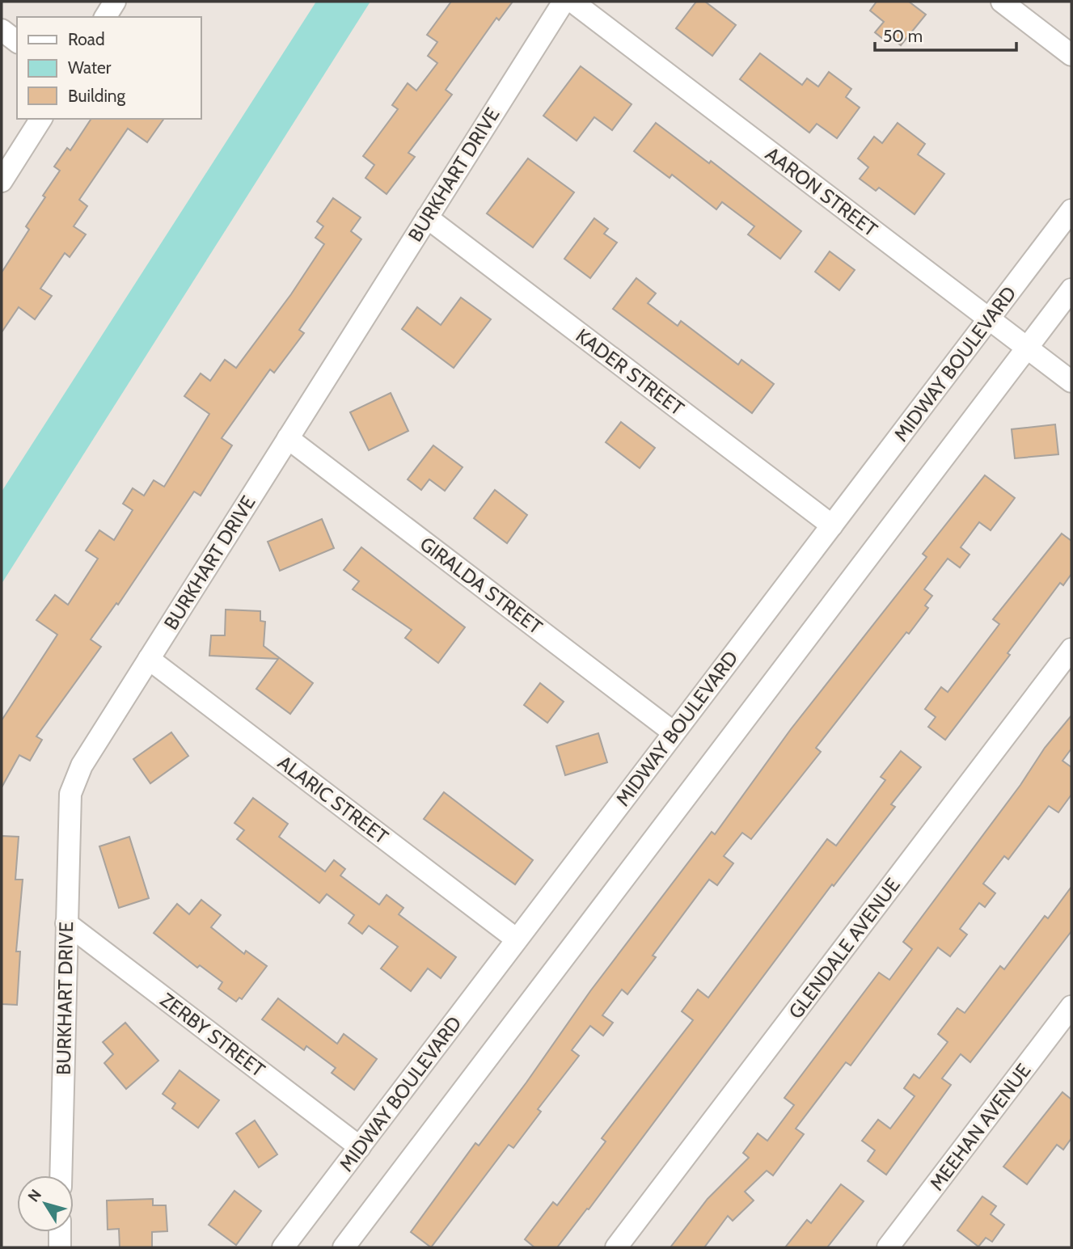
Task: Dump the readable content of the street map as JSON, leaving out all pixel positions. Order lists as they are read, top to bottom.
{
  "streets": {
    "street": [
      "BURKHART DRIVE",
      "AARON STREET",
      "MIDWAY BOULEVARD",
      "KADER STREET",
      "GIRALDA STREET",
      "ALARIC STREET",
      "GLENDALE AVENUE",
      "ZERBY STREET",
      "MEEHAN AVENUE"
    ]
  },
  "crossings": [
    ["BURKHART DRIVE", "KADER STREET"],
    ["BURKHART DRIVE", "GIRALDA STREET"],
    ["BURKHART DRIVE", "ALARIC STREET"],
    ["BURKHART DRIVE", "ZERBY STREET"],
    ["AARON STREET", "MIDWAY BOULEVARD"],
    ["MIDWAY BOULEVARD", "KADER STREET"],
    ["MIDWAY BOULEVARD", "GIRALDA STREET"],
    ["MIDWAY BOULEVARD", "ALARIC STREET"],
    ["MIDWAY BOULEVARD", "ZERBY STREET"]
  ],
  "legend": ["Road", "Water", "Building"],
  "scale_bar": "50 m",
  "north": "top left"
}
